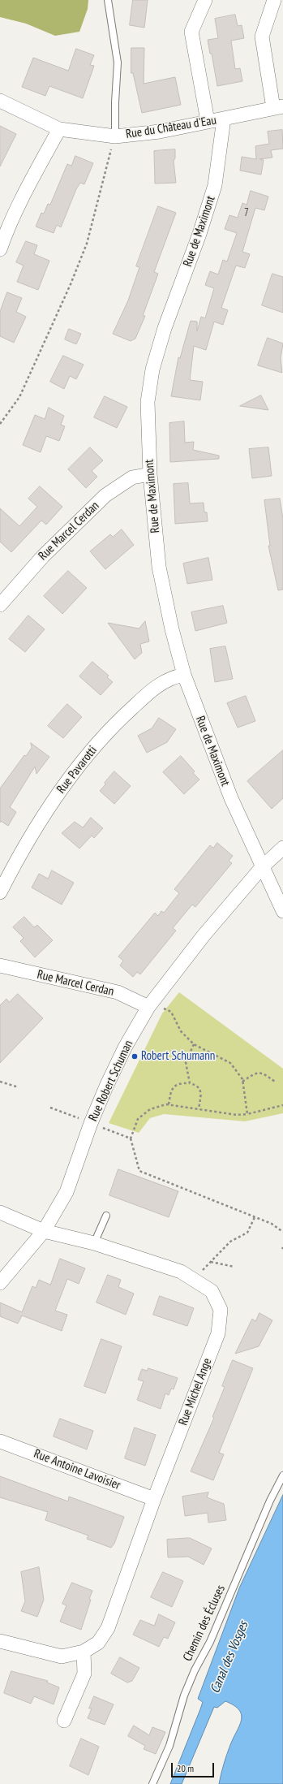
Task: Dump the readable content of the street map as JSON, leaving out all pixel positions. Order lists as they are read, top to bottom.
{
  "streets": {
    "street": [
      "Rue du Château d'Eau",
      "Rue de Maximont",
      "Rue Marcel Cerdan",
      "Rue Pavarotti",
      "Rue Robert Schuman",
      "Rue Michel Ange",
      "Rue Antoine Lavoisier"
    ],
    "lane": ["Chemin des Écluses"]
  },
  "crossings": [
    ["Rue du Château d'Eau", "Rue de Maximont"],
    ["Rue de Maximont", "Rue Marcel Cerdan"],
    ["Rue de Maximont", "Rue Pavarotti"],
    ["Rue de Maximont", "Rue Robert Schuman"],
    ["Rue Marcel Cerdan", "Rue Robert Schuman"],
    ["Rue Robert Schuman", "Rue Michel Ange"],
    ["Rue Michel Ange", "Rue Antoine Lavoisier"]
  ],
  "water": ["Canal des Vosges"],
  "places": ["Robert Schumann"],
  "house_numbers": ["7"],
  "scale_bar": "20 m"
}
